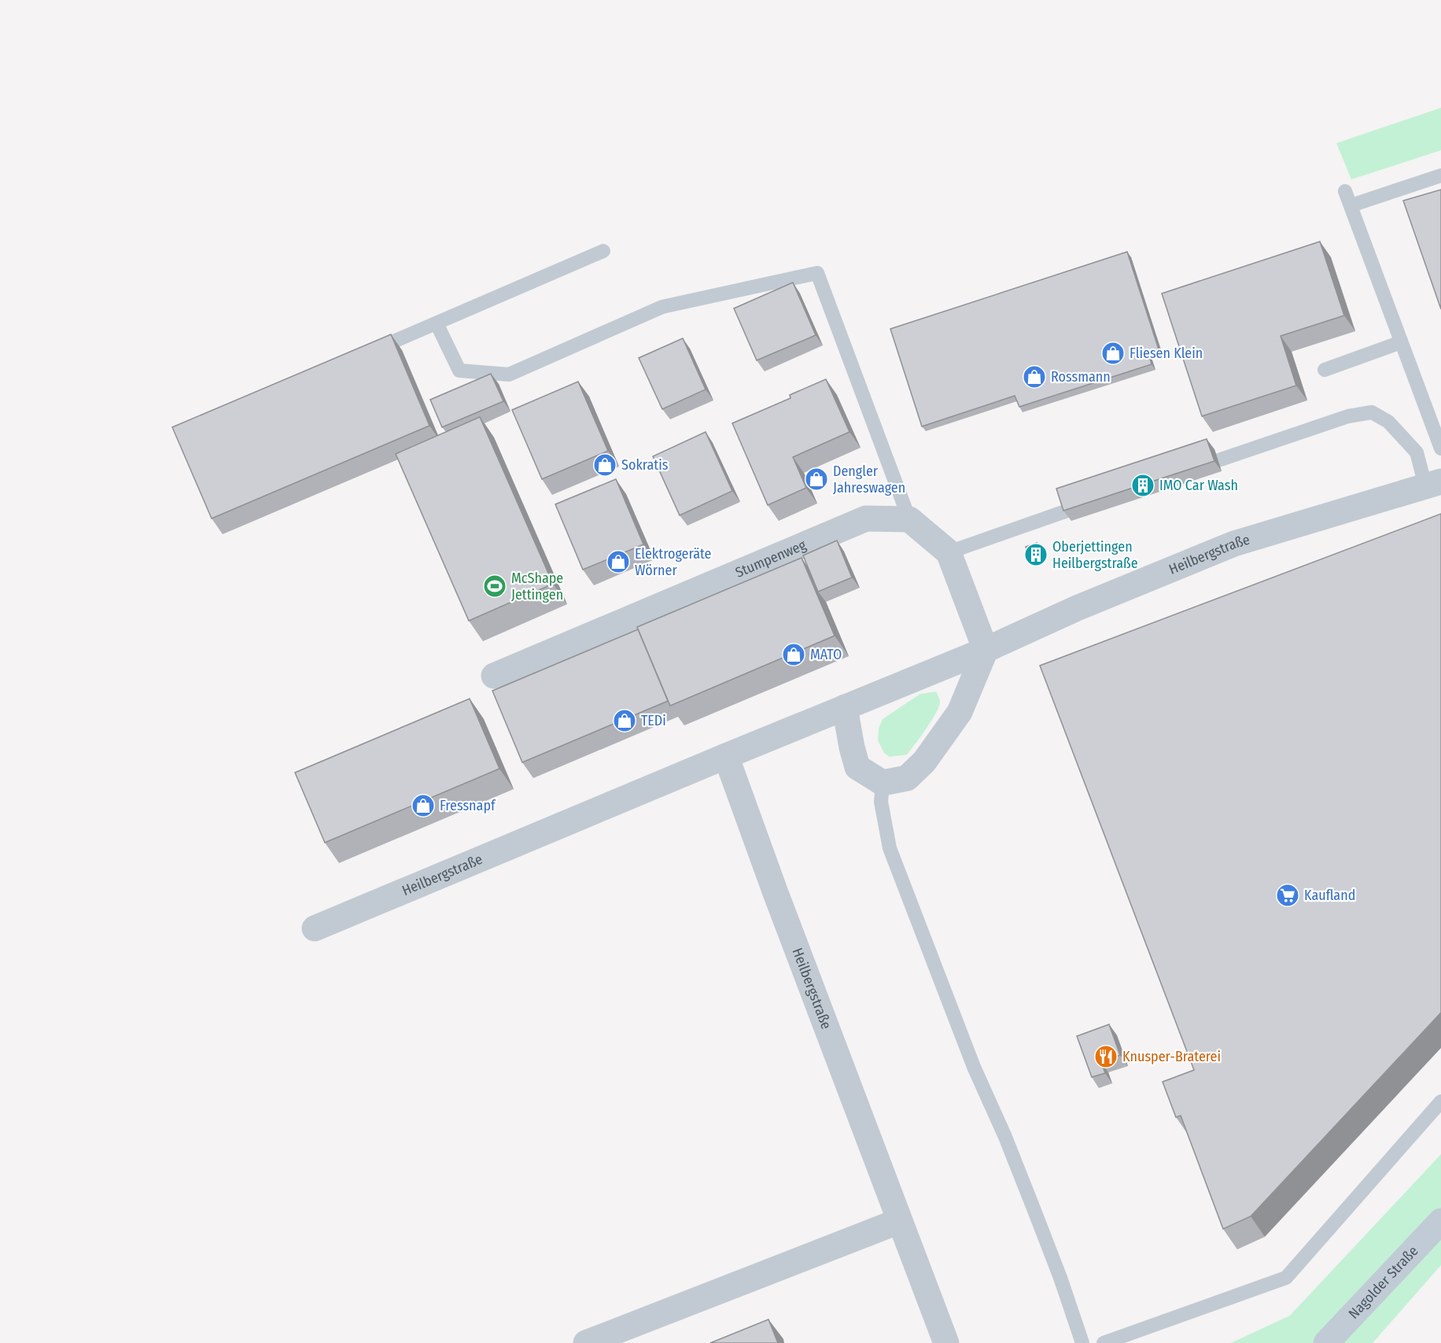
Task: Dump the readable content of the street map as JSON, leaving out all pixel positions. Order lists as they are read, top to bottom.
{
  "streets": {
    "street": ["Heilbergstraße", "Stumpenweg", "Nagolder Straße"]
  },
  "places": {
    "shop": [
      "Fliesen Klein",
      "Rossmann",
      "Sokratis",
      "Dengler Jahreswagen",
      "Elektrogeräte Wörner",
      "MATO",
      "TEDi",
      "Fressnapf"
    ],
    "building": ["IMO Car Wash", "Oberjettingen Heilbergstraße"],
    "sports": ["McShape Jettingen"],
    "supermarket": ["Kaufland"],
    "restaurant": ["Knusper-Braterei"]
  }
}
